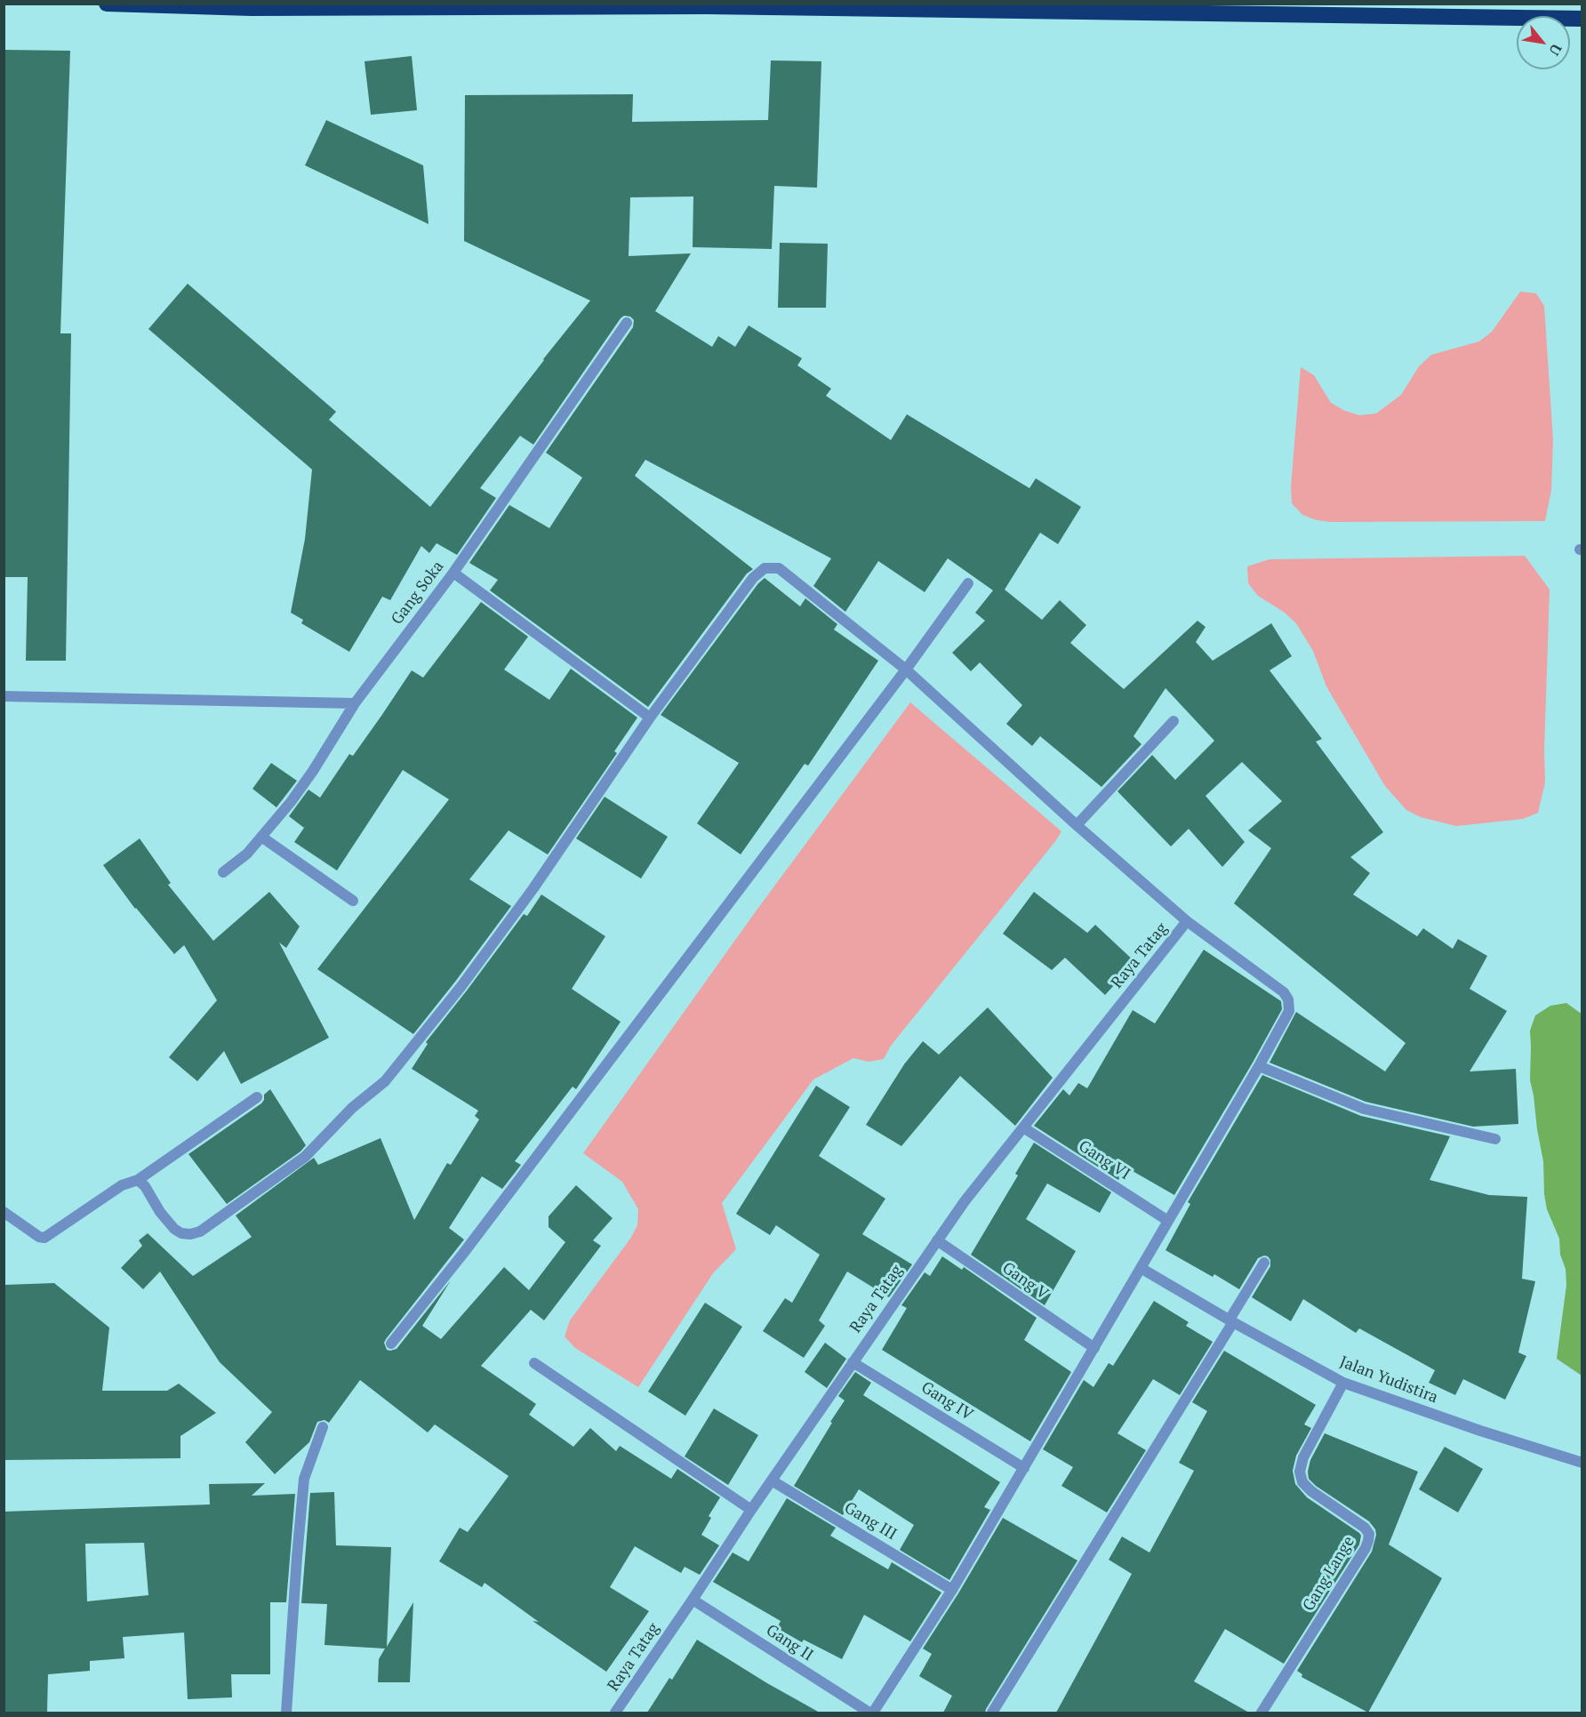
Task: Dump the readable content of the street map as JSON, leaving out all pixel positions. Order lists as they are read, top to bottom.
{
  "streets": {
    "street": [
      "Gang Soka",
      "Raya Tatag",
      "Gang VI",
      "Gang V",
      "Jalan Yudistira",
      "Gang IV",
      "Gang III",
      "Gang Lange",
      "Gang II"
    ]
  },
  "crossings": [
    ["Raya Tatag", "Gang VI"],
    ["Raya Tatag", "Gang V"],
    ["Raya Tatag", "Gang IV"],
    ["Raya Tatag", "Gang III"],
    ["Raya Tatag", "Gang II"],
    ["Jalan Yudistira", "Gang Lange"]
  ],
  "north": "bottom right"
}
